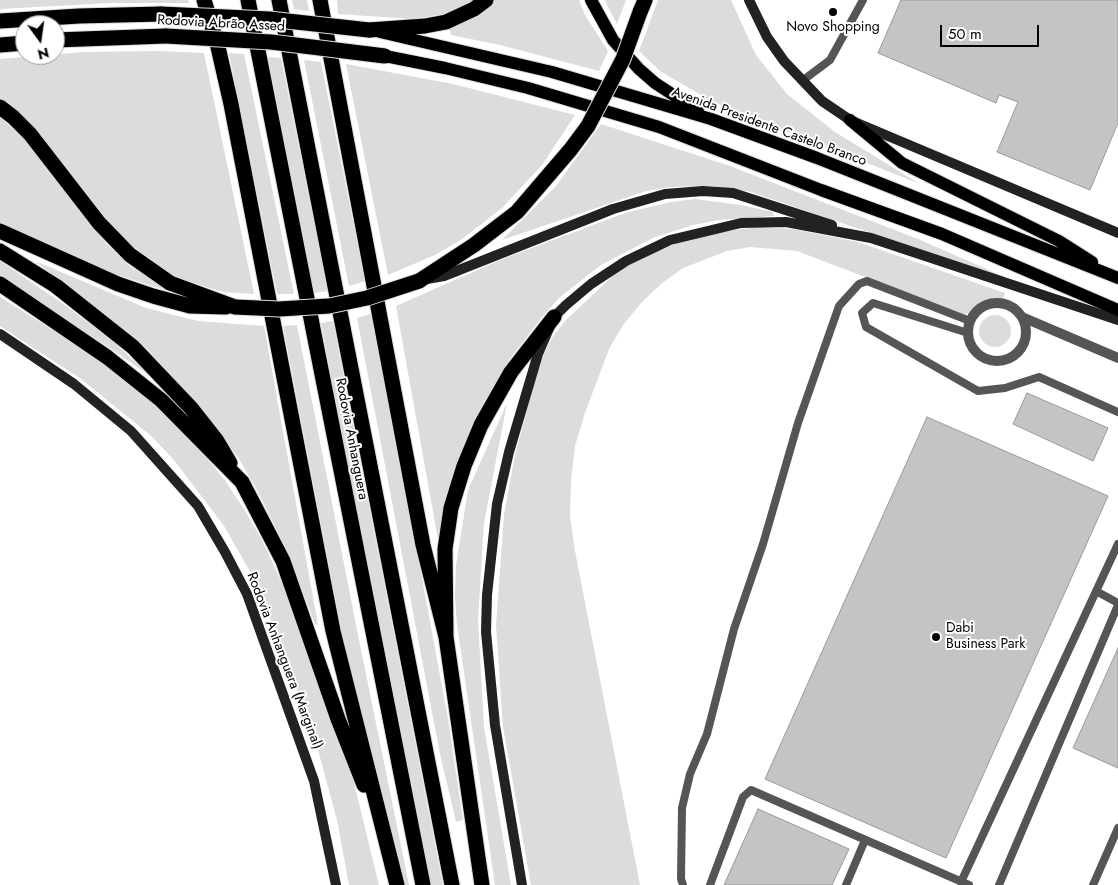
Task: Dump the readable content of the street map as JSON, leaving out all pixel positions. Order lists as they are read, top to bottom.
{
  "streets": {
    "highway": ["Rodovia Abrão Assed", "Rodovia Anhanguera"],
    "main road": ["Avenida Presidente Castelo Branco", "Rodovia Anhanguera (Marginal)"]
  },
  "crossings": [
    ["Rodovia Abrão Assed", "Avenida Presidente Castelo Branco"]
  ],
  "places": ["Novo Shopping", "Dabi Business Park"],
  "scale_bar": "50 m",
  "north": "bottom"
}
